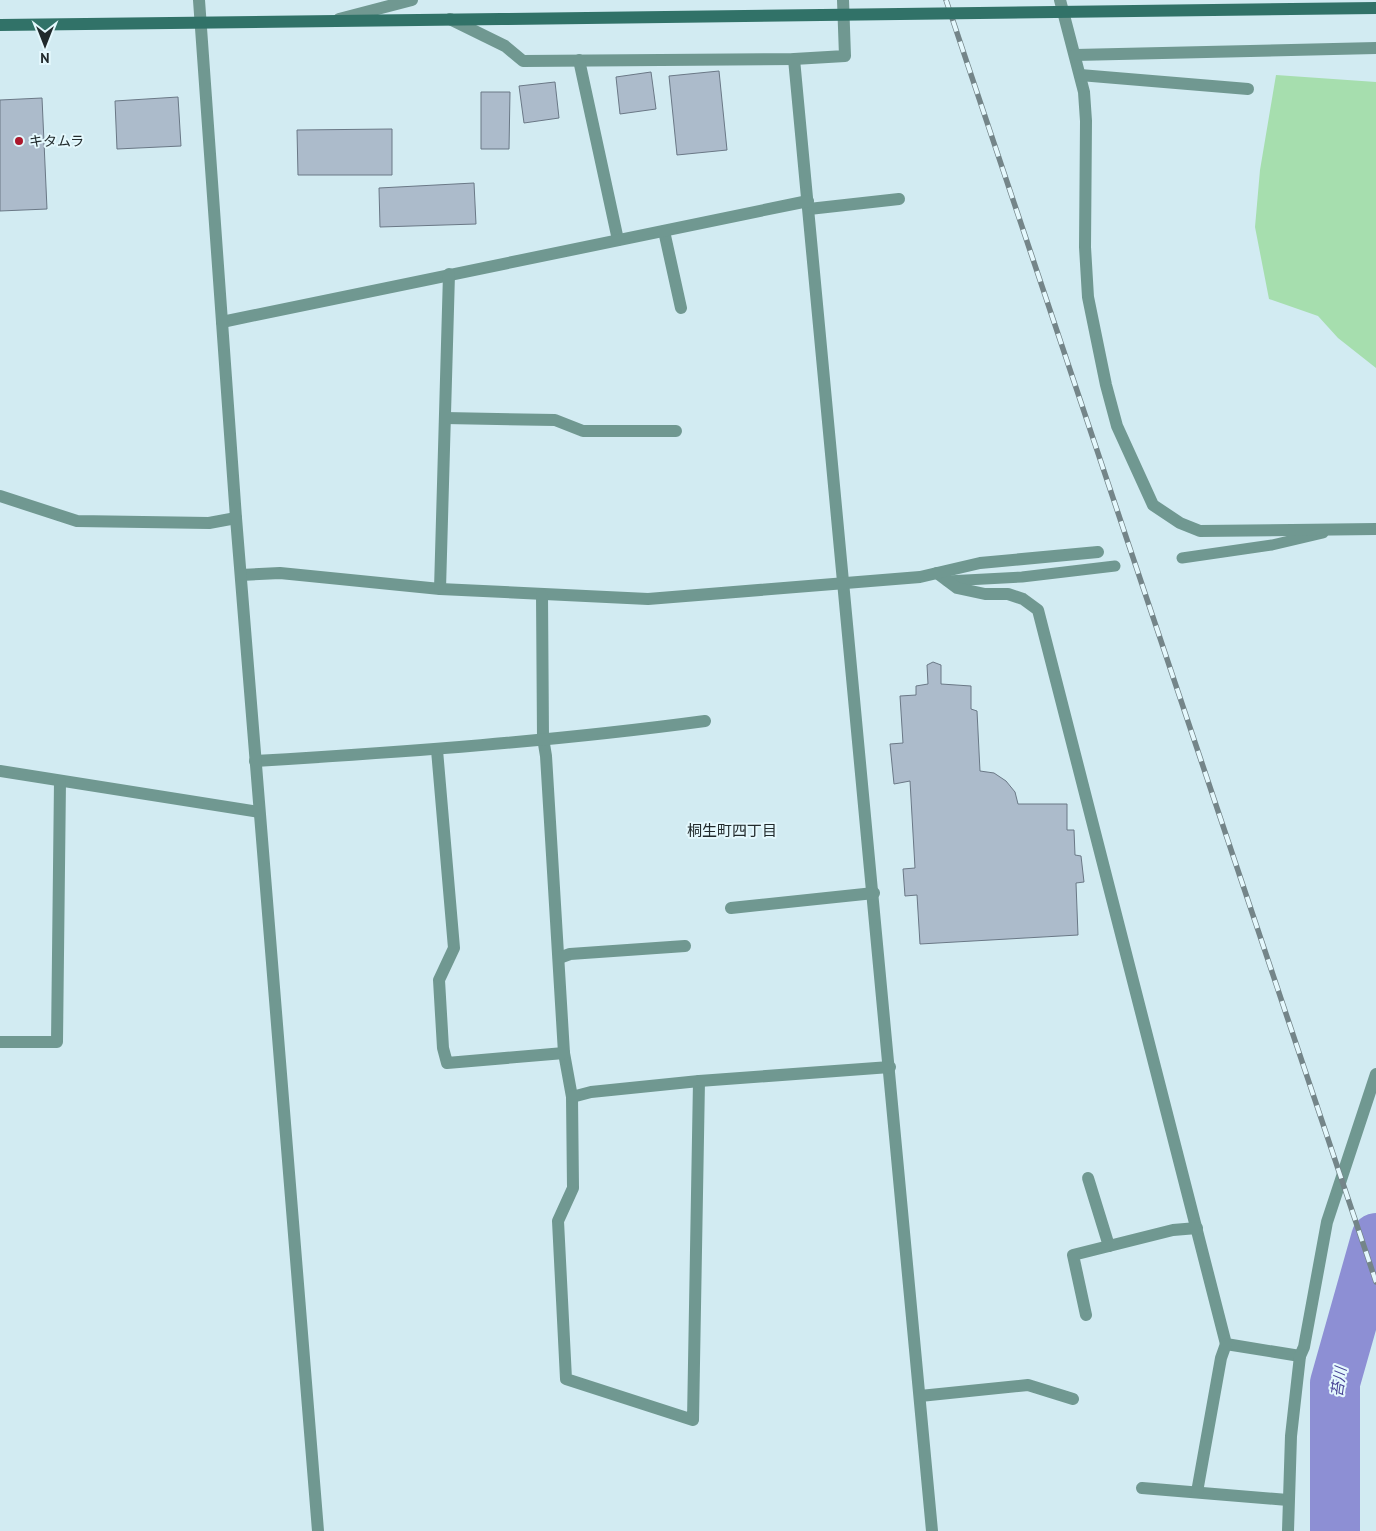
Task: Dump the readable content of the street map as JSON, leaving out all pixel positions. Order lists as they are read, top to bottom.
{
  "districts": ["桐生町四丁目"],
  "water": ["苔川"],
  "places": ["キタムラ"],
  "north": "bottom"
}
